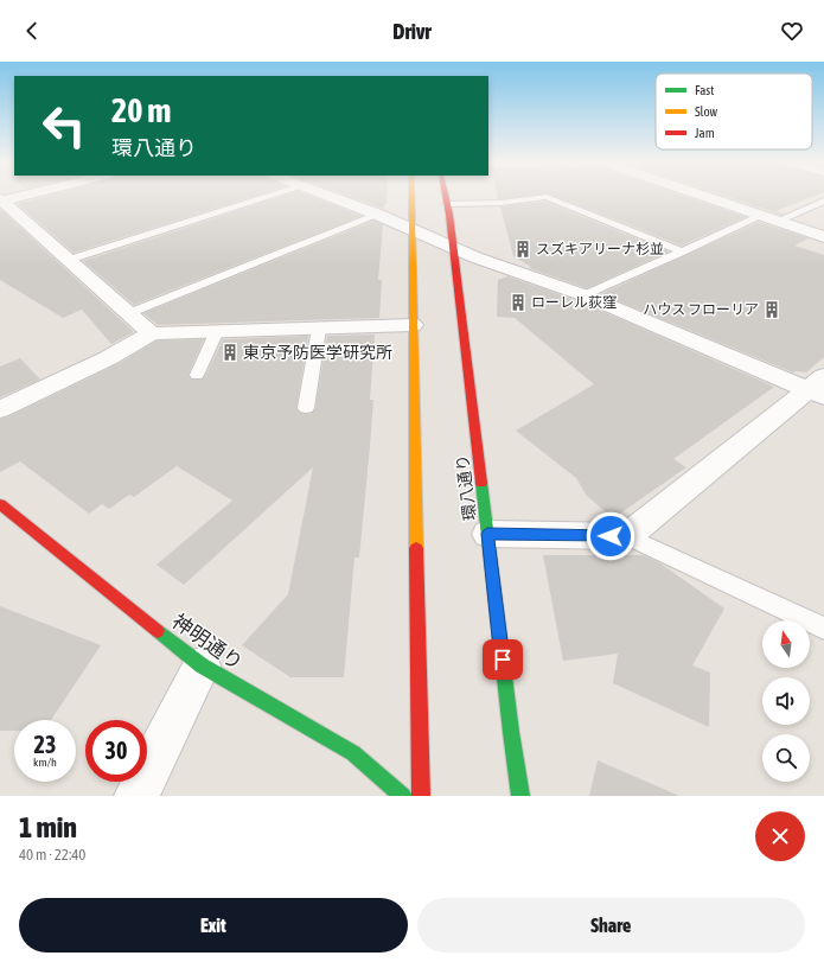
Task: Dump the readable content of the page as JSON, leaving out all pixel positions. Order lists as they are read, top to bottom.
{
  "streets": {
    "main road": ["環八通り", "神明通り"]
  },
  "places": {
    "building": [
      "スズキアリーナ杉並",
      "ローレル荻窪",
      "ハウス フローリア",
      "東京予防医学研究所"
    ]
  },
  "legend": ["Fast", "Slow", "Jam"],
  "north": "top",
  "page": {
    "header": "Drivr",
    "turn": ["20 m", "環八通り"],
    "speed": "23 km/h",
    "limit": "30",
    "heading": ["1 min", "40 m · 22:40"],
    "buttons": ["Exit", "Share"]
  }
}
